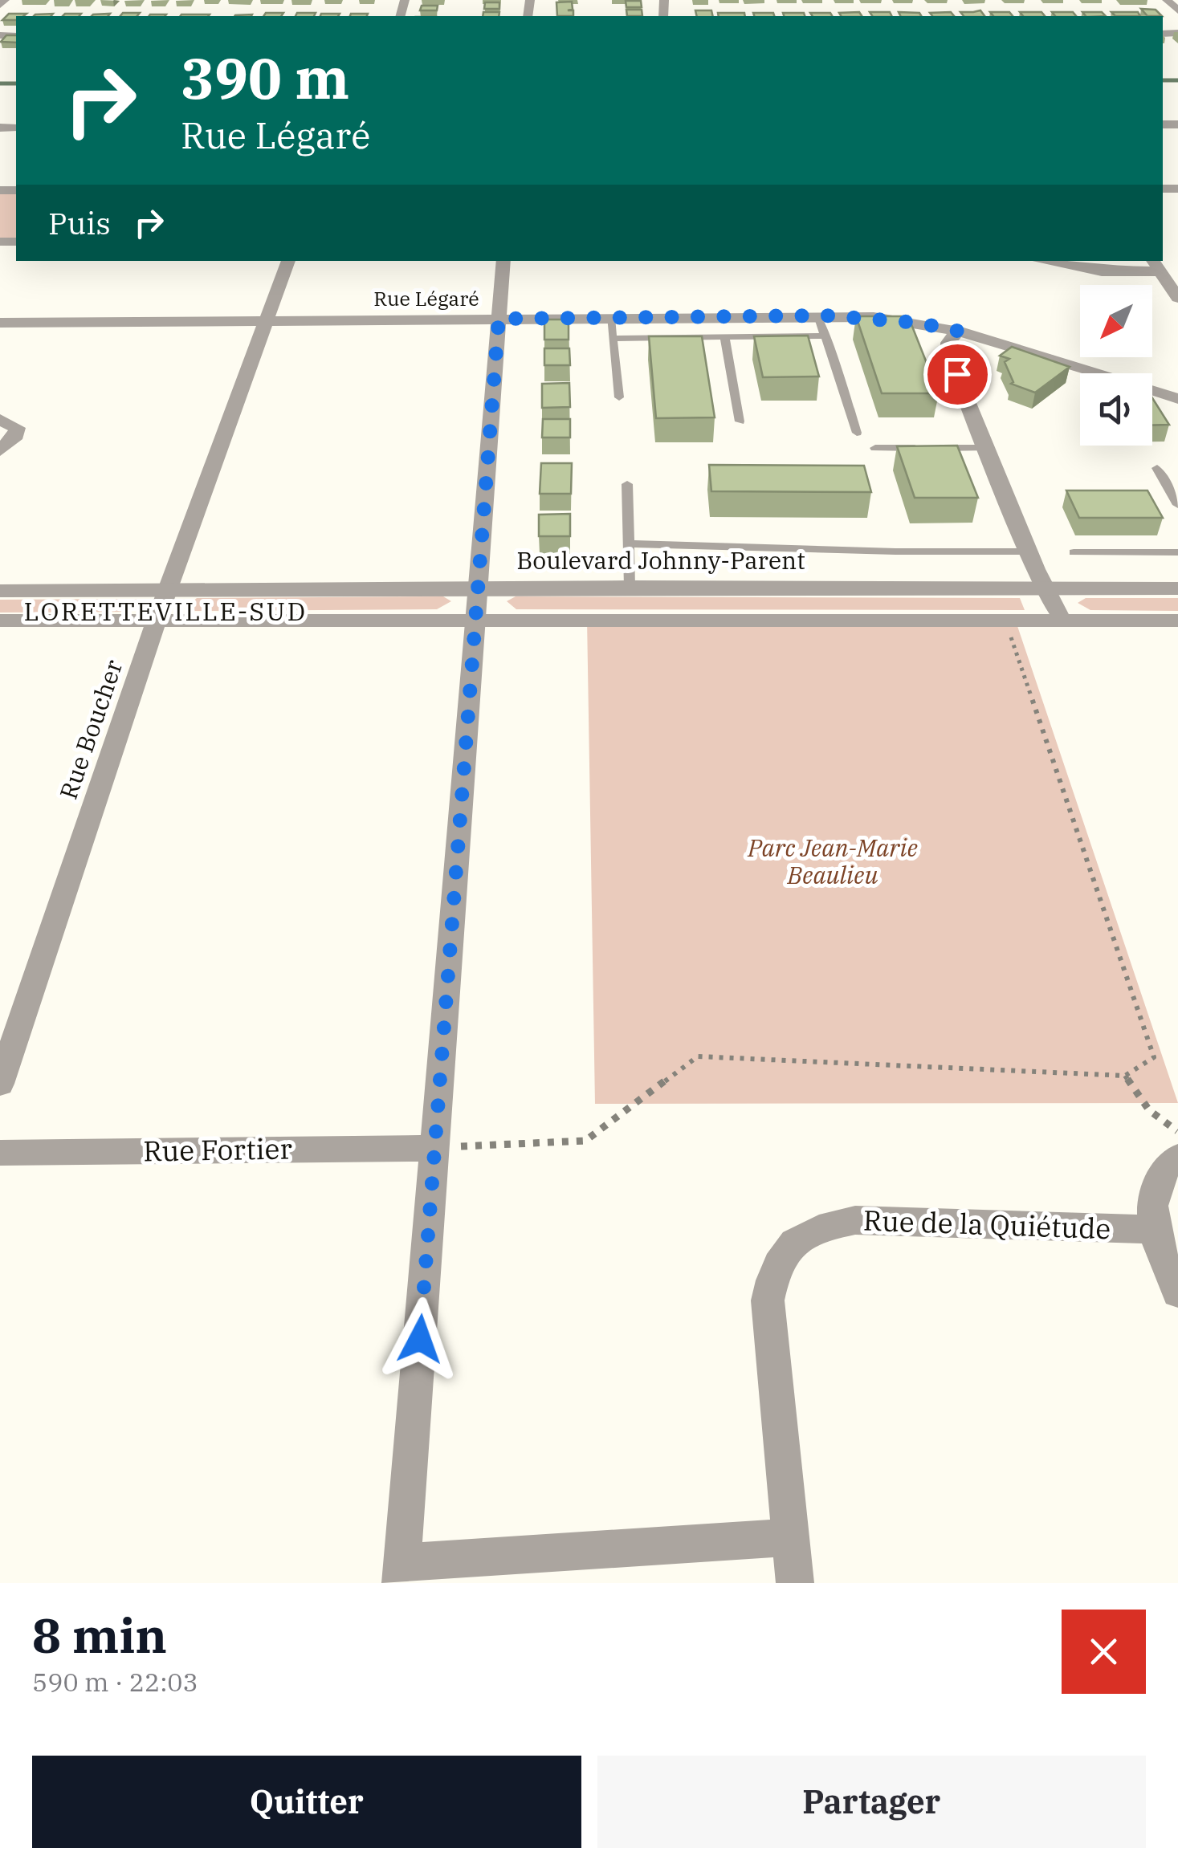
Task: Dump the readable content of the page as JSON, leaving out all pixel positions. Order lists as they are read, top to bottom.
{
  "streets": {
    "street": [
      "Rue Légaré",
      "Boulevard Johnny-Parent",
      "Rue Boucher",
      "Rue Fortier",
      "Rue de la Quiétude"
    ]
  },
  "crossings": [
    ["Rue Légaré", "Rue Boucher"],
    ["Boulevard Johnny-Parent", "Rue Boucher"]
  ],
  "districts": ["LORETTEVILLE-SUD"],
  "parks": ["Parc Jean-Marie Beaulieu"],
  "north": "bottom left",
  "page": {
    "turn": ["390 m", "Rue Légaré"],
    "then": "Puis",
    "heading": ["8 min", "590 m · 22:03"],
    "buttons": ["Quitter", "Partager"]
  }
}
